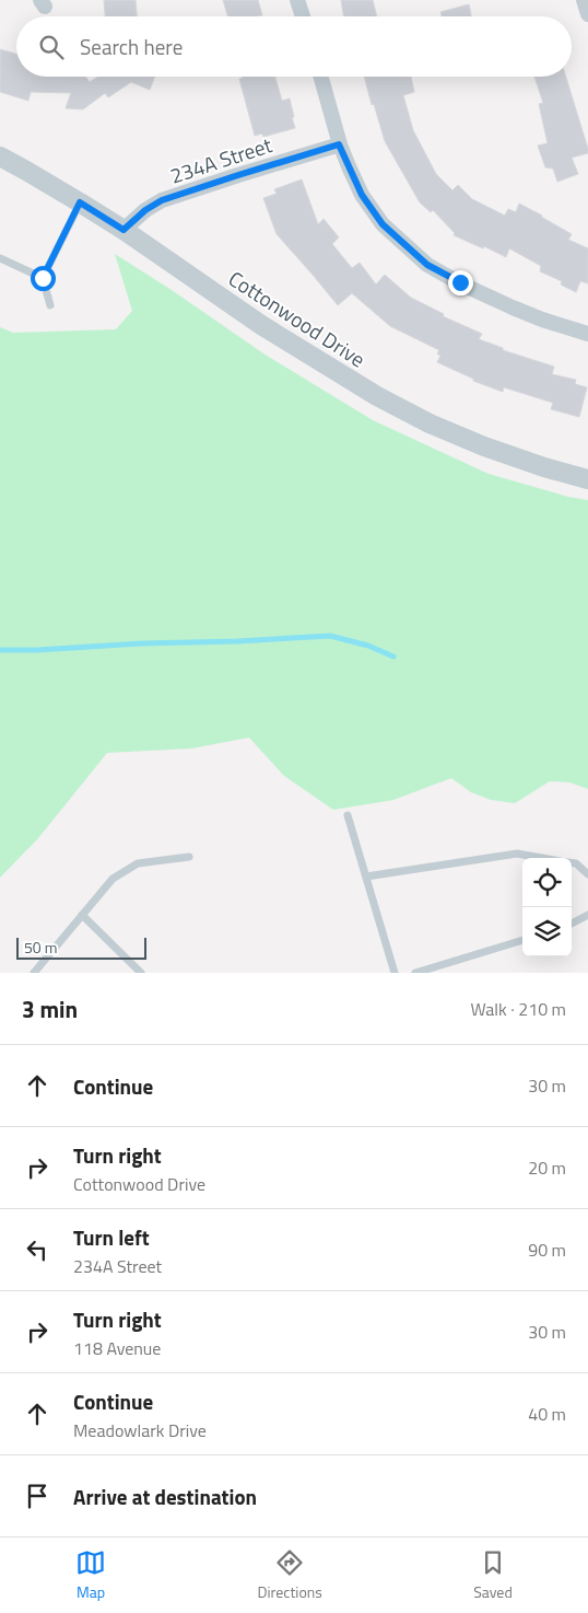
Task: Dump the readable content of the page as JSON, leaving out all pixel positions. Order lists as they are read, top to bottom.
{
  "streets": {
    "street": ["234A Street", "Cottonwood Drive"]
  },
  "crossings": [
    ["234A Street", "Cottonwood Drive"]
  ],
  "scale_bar": "50 m",
  "page": {
    "search": "Search here",
    "scale": "50 m",
    "heading": ["3 min", "Walk · 210 m"],
    "list": [
      ["Continue", "30 m"],
      ["Turn right", "Cottonwood Drive", "20 m"],
      ["Turn left", "234A Street", "90 m"],
      ["Turn right", "118 Avenue", "30 m"],
      ["Continue", "Meadowlark Drive", "40 m"],
      "Arrive at destination"
    ],
    "nav": ["Map", "Directions", "Saved"]
  }
}
